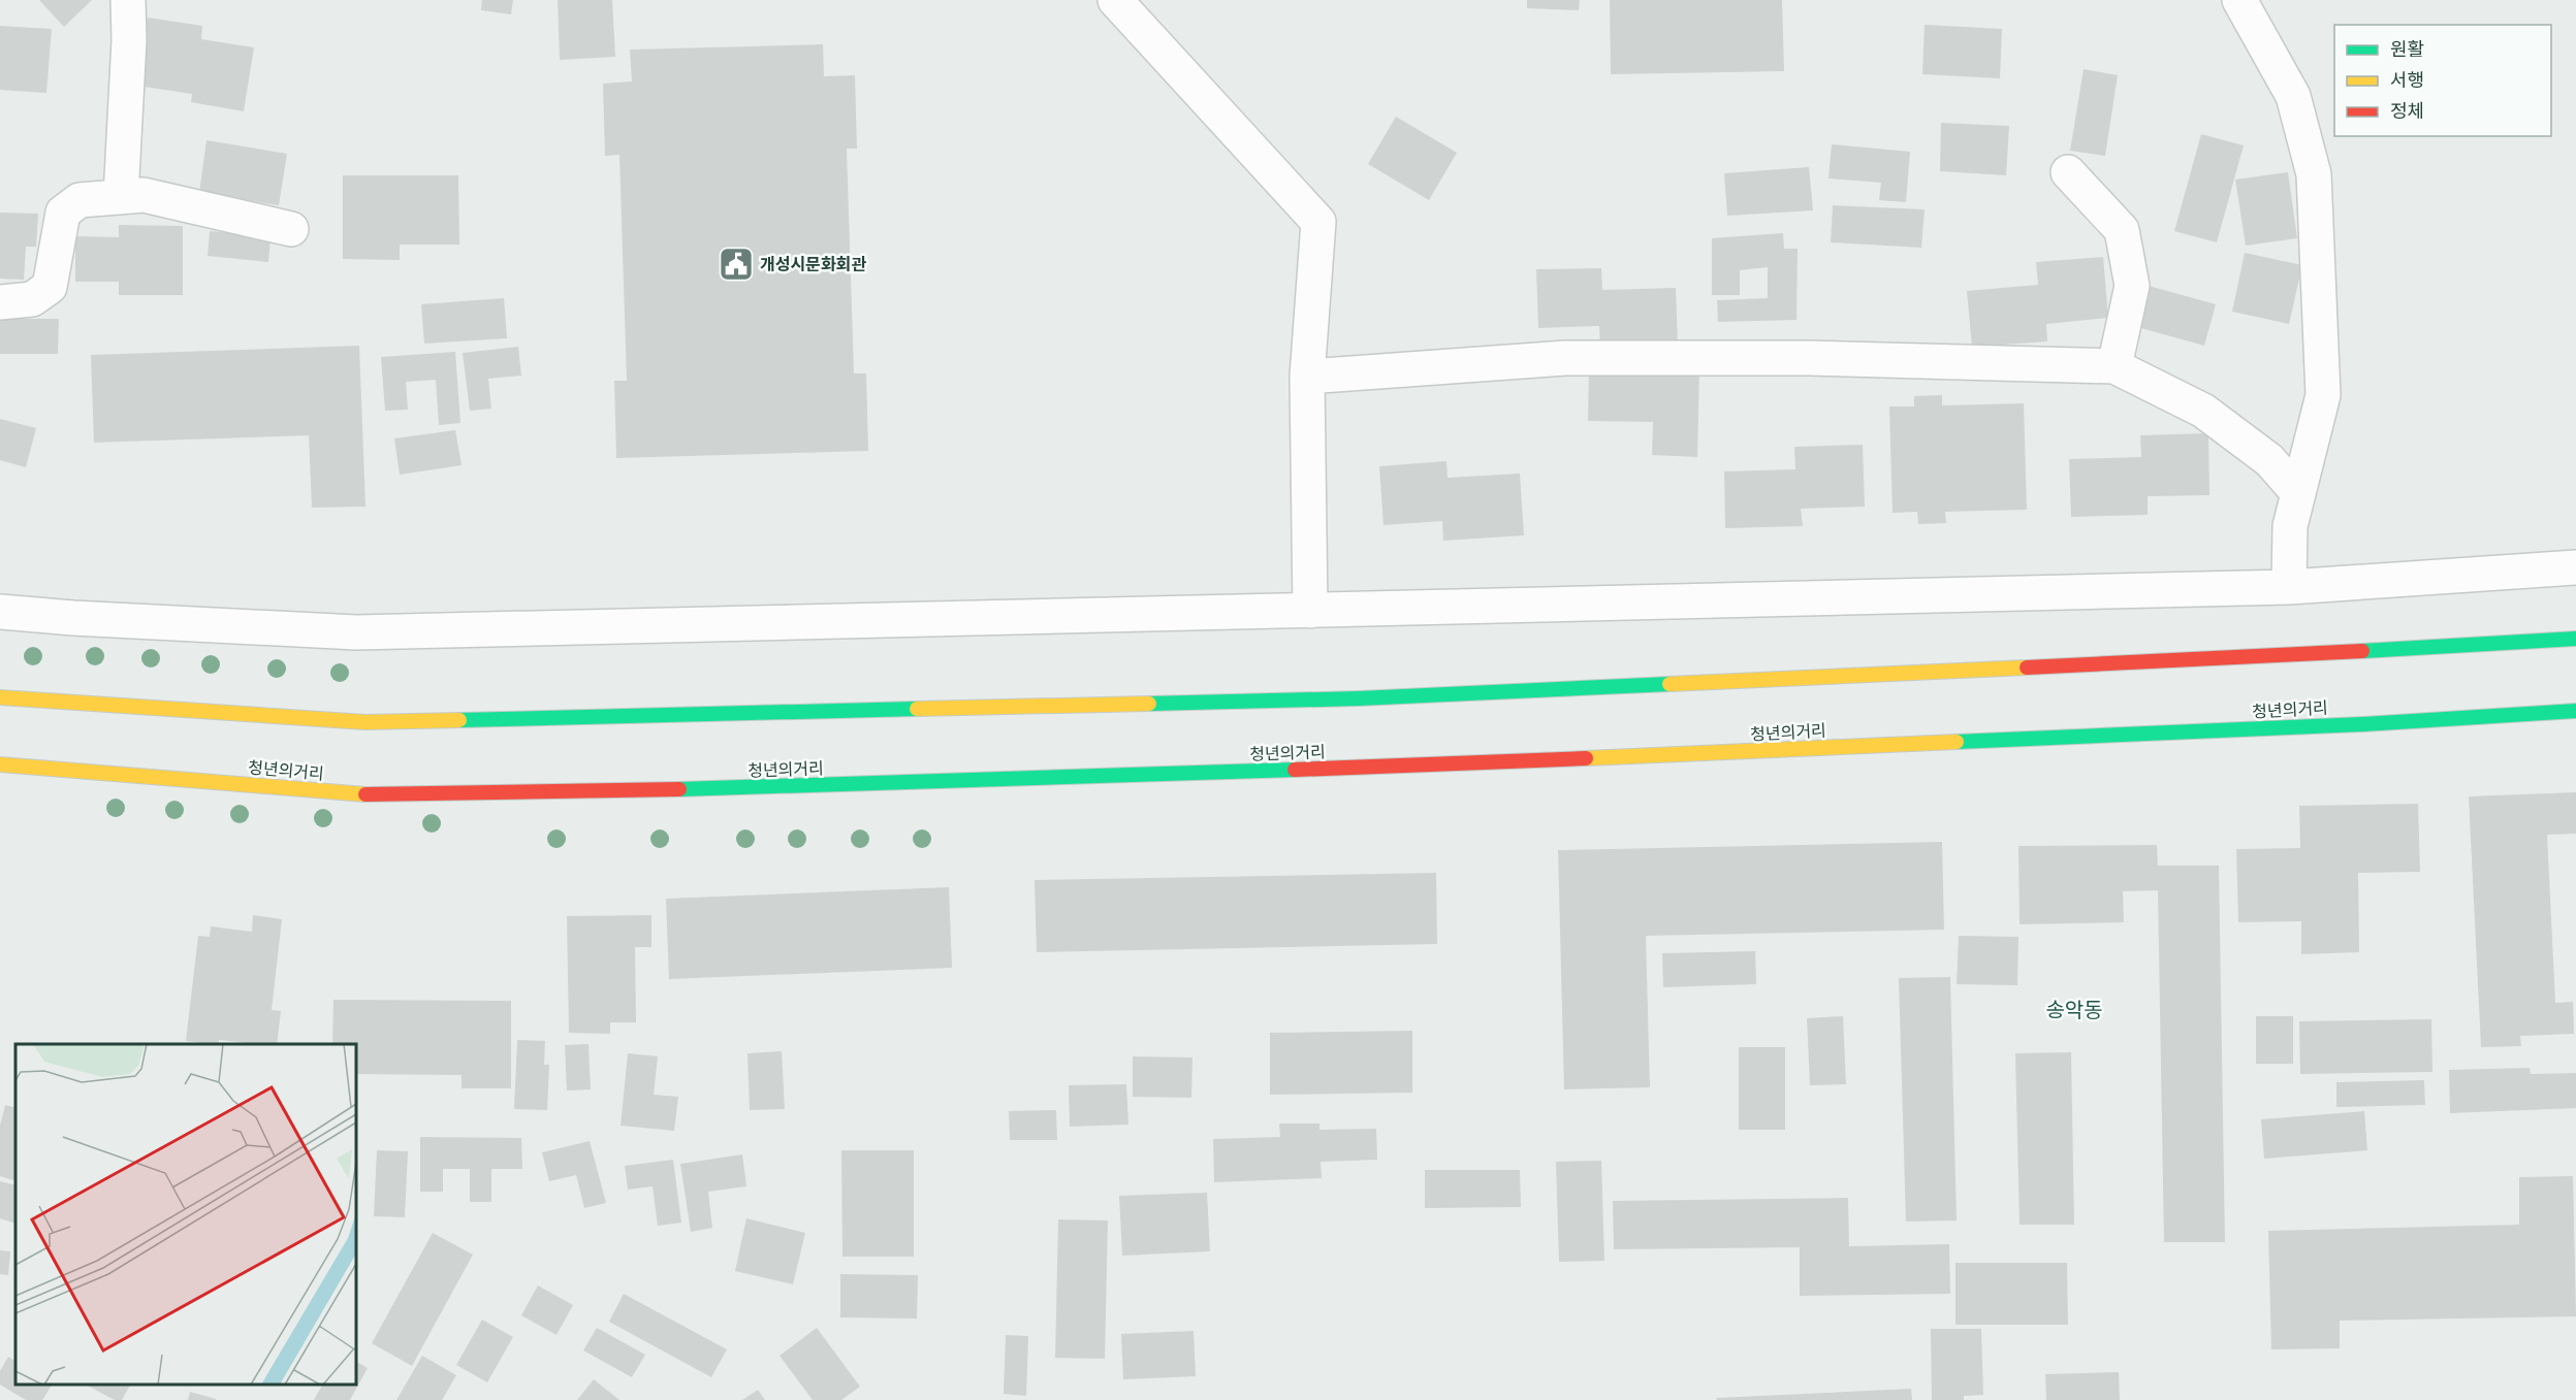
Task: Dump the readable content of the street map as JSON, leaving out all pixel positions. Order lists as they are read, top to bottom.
{
  "streets": {
    "main road": ["청년의거리"]
  },
  "districts": ["송악동"],
  "places": {
    "public building": ["개성시문화회관"]
  },
  "legend": ["원활", "서행", "정체"]
}
